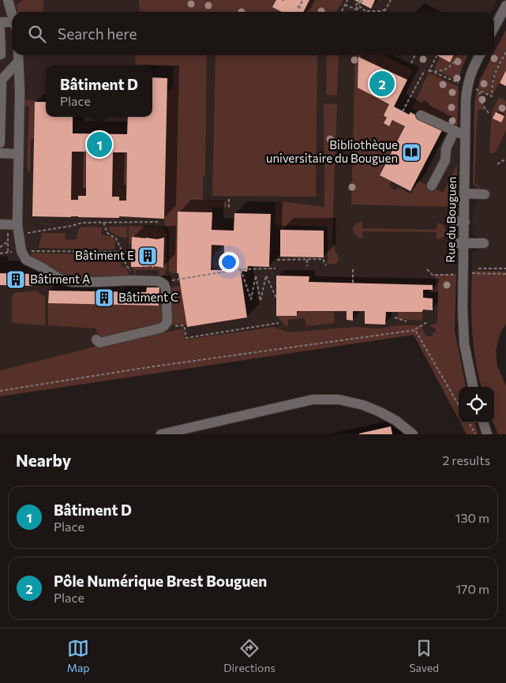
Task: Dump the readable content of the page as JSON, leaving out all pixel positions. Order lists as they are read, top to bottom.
{
  "streets": {
    "street": ["Rue du Bouguen"]
  },
  "places": {
    "library": ["Bibliothèque universitaire du Bouguen"],
    "building": ["Bâtiment E", "Bâtiment A", "Bâtiment C"]
  },
  "page": {
    "search": "Search here",
    "popup": ["Bâtiment D", "Place"],
    "pins": ["2", "1"],
    "heading": ["Nearby", "2 results"],
    "list": [
      {
        "mark": "1",
        "name": "Bâtiment D",
        "note": "Place",
        "value": "130 m"
      },
      {
        "mark": "2",
        "name": "Pôle Numérique Brest Bouguen",
        "note": "Place",
        "value": "170 m"
      }
    ],
    "nav": ["Map", "Directions", "Saved"]
  }
}
